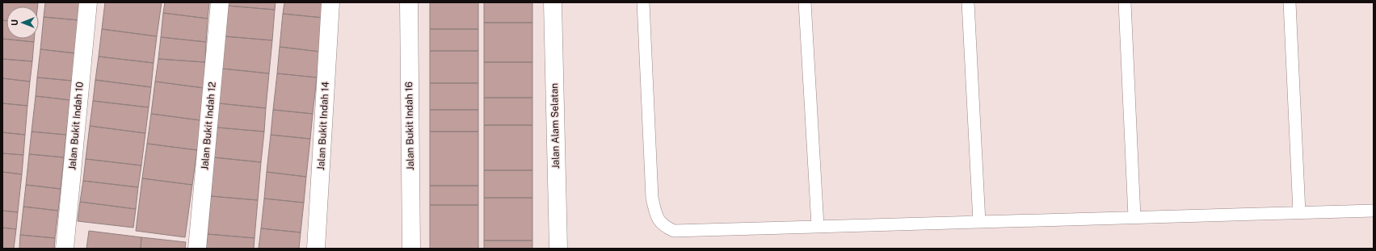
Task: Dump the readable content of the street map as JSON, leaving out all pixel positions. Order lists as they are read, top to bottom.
{
  "streets": {
    "street": [
      "Jalan Bukit Indah 10",
      "Jalan Bukit Indah 12",
      "Jalan Bukit Indah 14",
      "Jalan Bukit Indah 16",
      "Jalan Alam Selatan"
    ]
  },
  "north": "left"
}
